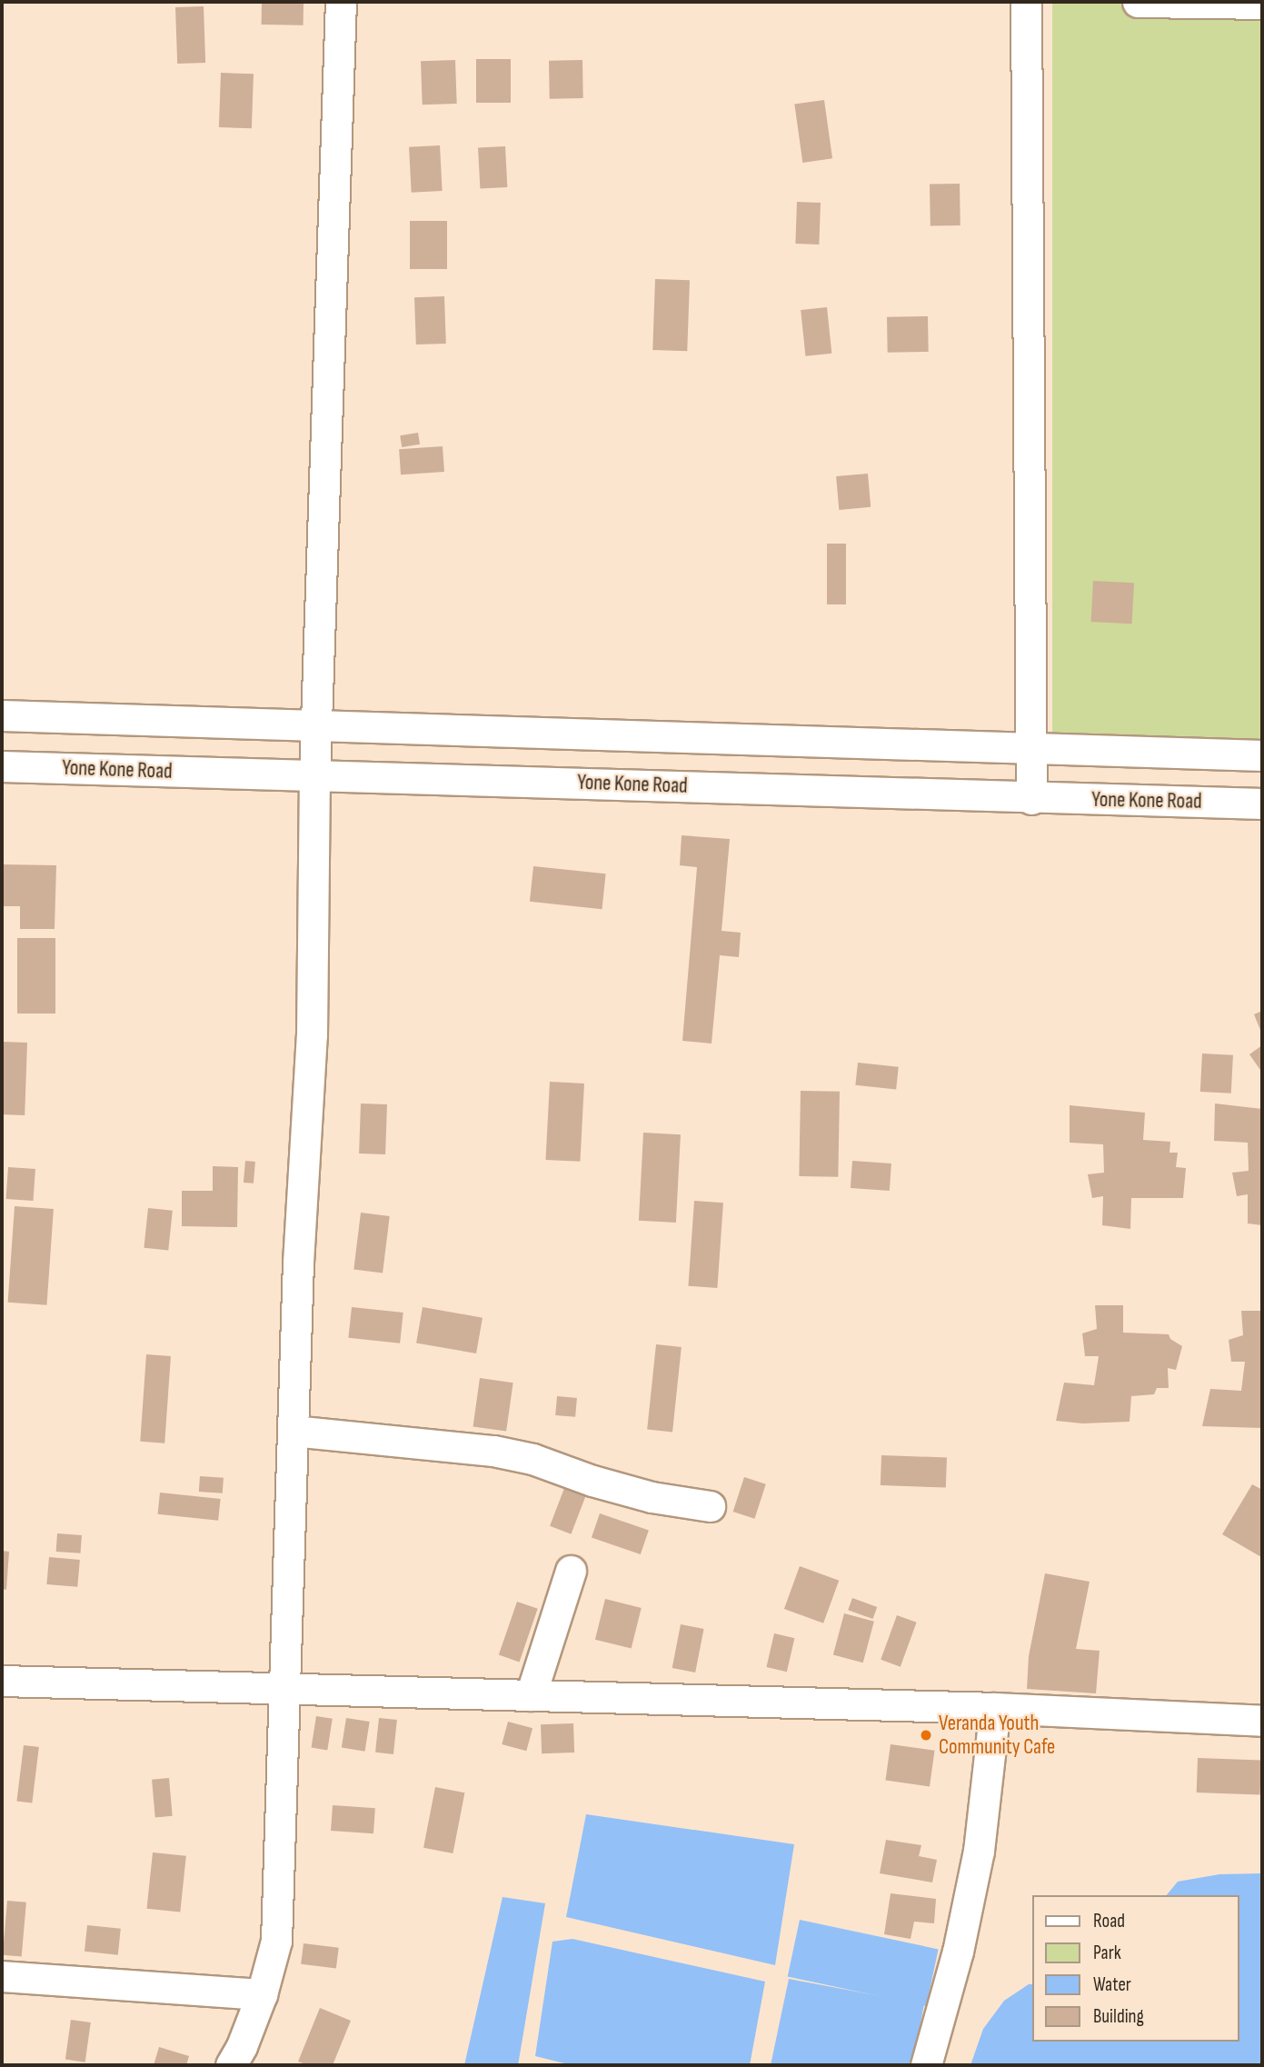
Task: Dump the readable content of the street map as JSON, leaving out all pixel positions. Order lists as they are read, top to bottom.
{
  "streets": {
    "street": ["Yone Kone Road"]
  },
  "places": ["Veranda Youth Community Cafe"],
  "legend": [
    "Road",
    "Park",
    "Water",
    "Building"
  ]
}
